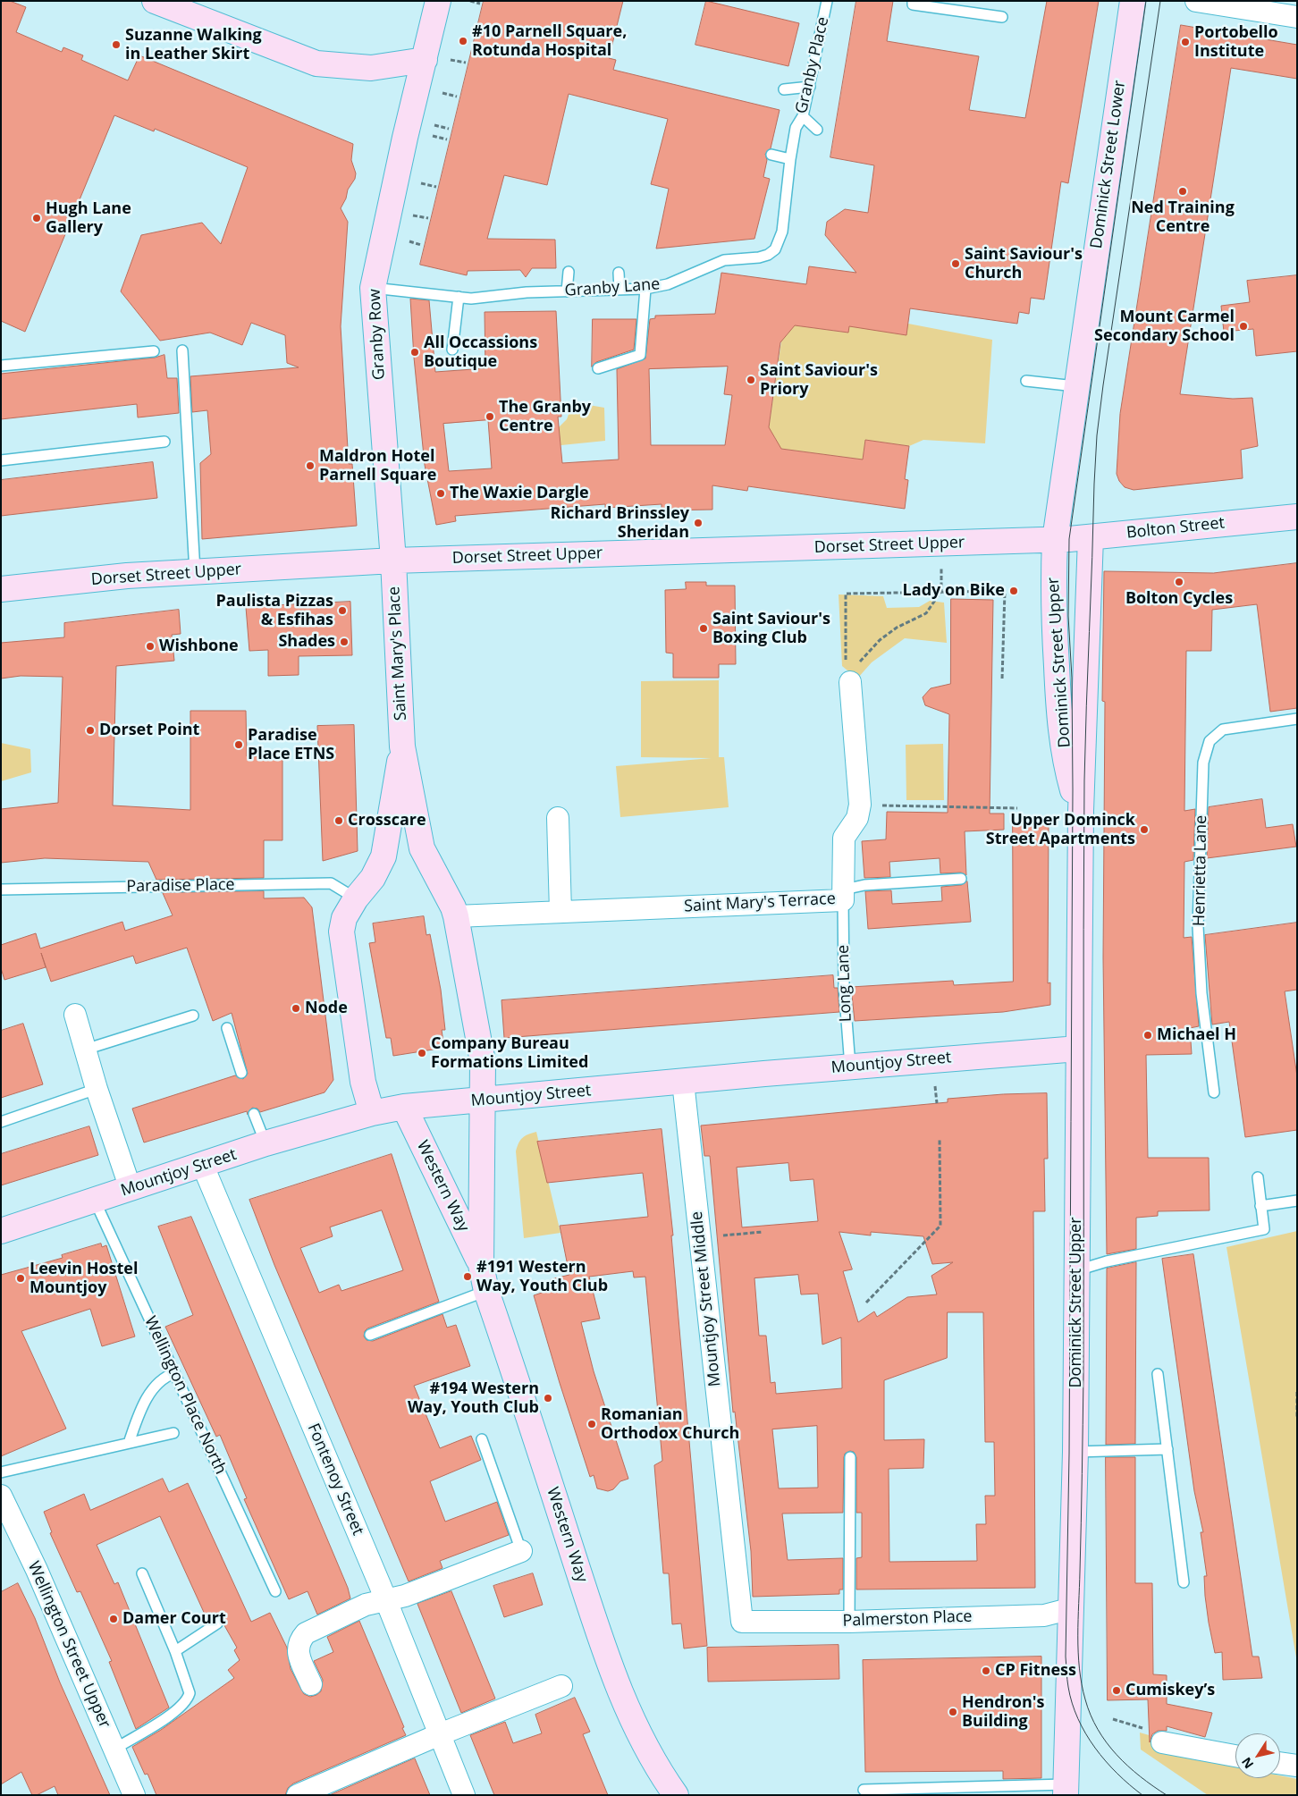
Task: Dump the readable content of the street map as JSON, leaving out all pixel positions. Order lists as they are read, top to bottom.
{
  "streets": {
    "street": [
      "Dominick Street Lower",
      "Granby Row",
      "Bolton Street",
      "Dorset Street Upper",
      "Saint Mary's Place",
      "Dominick Street Upper",
      "Saint Mary's Terrace",
      "Mountjoy Street",
      "Western Way",
      "Mountjoy Street Middle",
      "Fontenoy Street",
      "Palmerston Place",
      "Wellington Street Upper"
    ],
    "lane": [
      "Granby Place",
      "Granby Lane",
      "Henrietta Lane",
      "Paradise Place",
      "Long Lane",
      "Wellington Place North"
    ]
  },
  "crossings": [
    ["Granby Place", "Granby Lane"],
    ["Dominick Street Lower", "Bolton Street"],
    ["Dominick Street Lower", "Dorset Street Upper"],
    ["Dominick Street Lower", "Dominick Street Upper"],
    ["Granby Lane", "Granby Row"],
    ["Granby Row", "Dorset Street Upper"],
    ["Granby Row", "Saint Mary's Place"],
    ["Bolton Street", "Dorset Street Upper"],
    ["Bolton Street", "Dominick Street Upper"],
    ["Dorset Street Upper", "Saint Mary's Place"],
    ["Dorset Street Upper", "Dominick Street Upper"],
    ["Saint Mary's Place", "Western Way"],
    ["Dominick Street Upper", "Mountjoy Street"],
    ["Dominick Street Upper", "Palmerston Place"],
    ["Saint Mary's Terrace", "Long Lane"],
    ["Saint Mary's Terrace", "Western Way"],
    ["Long Lane", "Mountjoy Street"],
    ["Mountjoy Street", "Western Way"],
    ["Mountjoy Street", "Mountjoy Street Middle"],
    ["Mountjoy Street", "Wellington Place North"],
    ["Mountjoy Street", "Fontenoy Street"],
    ["Mountjoy Street Middle", "Palmerston Place"]
  ],
  "places": [
    "#10 Parnell Square, Rotunda Hospital",
    "Portobello Institute",
    "Suzanne Walking in Leather Skirt",
    "Ned Training Centre",
    "Hugh Lane Gallery",
    "Saint Saviour's Church",
    "Mount Carmel Secondary School",
    "All Occassions Boutique",
    "Saint Saviour's Priory",
    "The Granby Centre",
    "Maldron Hotel Parnell Square",
    "The Waxie Dargle",
    "Richard Brinssley Sheridan",
    "Bolton Cycles",
    "Lady on Bike",
    "Paulista Pizzas & Esfihas",
    "Saint Saviour's Boxing Club",
    "Shades",
    "Wishbone",
    "Dorset Point",
    "Paradise Place ETNS",
    "Crosscare",
    "Upper Dominck Street Apartments",
    "Node",
    "Michael H",
    "Company Bureau Formations Limited",
    "#191 Western Way, Youth Club",
    "Leevin Hostel Mountjoy",
    "#194 Western Way, Youth Club",
    "Romanian Orthodox Church",
    "Damer Court",
    "CP Fitness",
    "Cumiskey’s",
    "Hendron's Building"
  ],
  "north": "bottom left"
}
